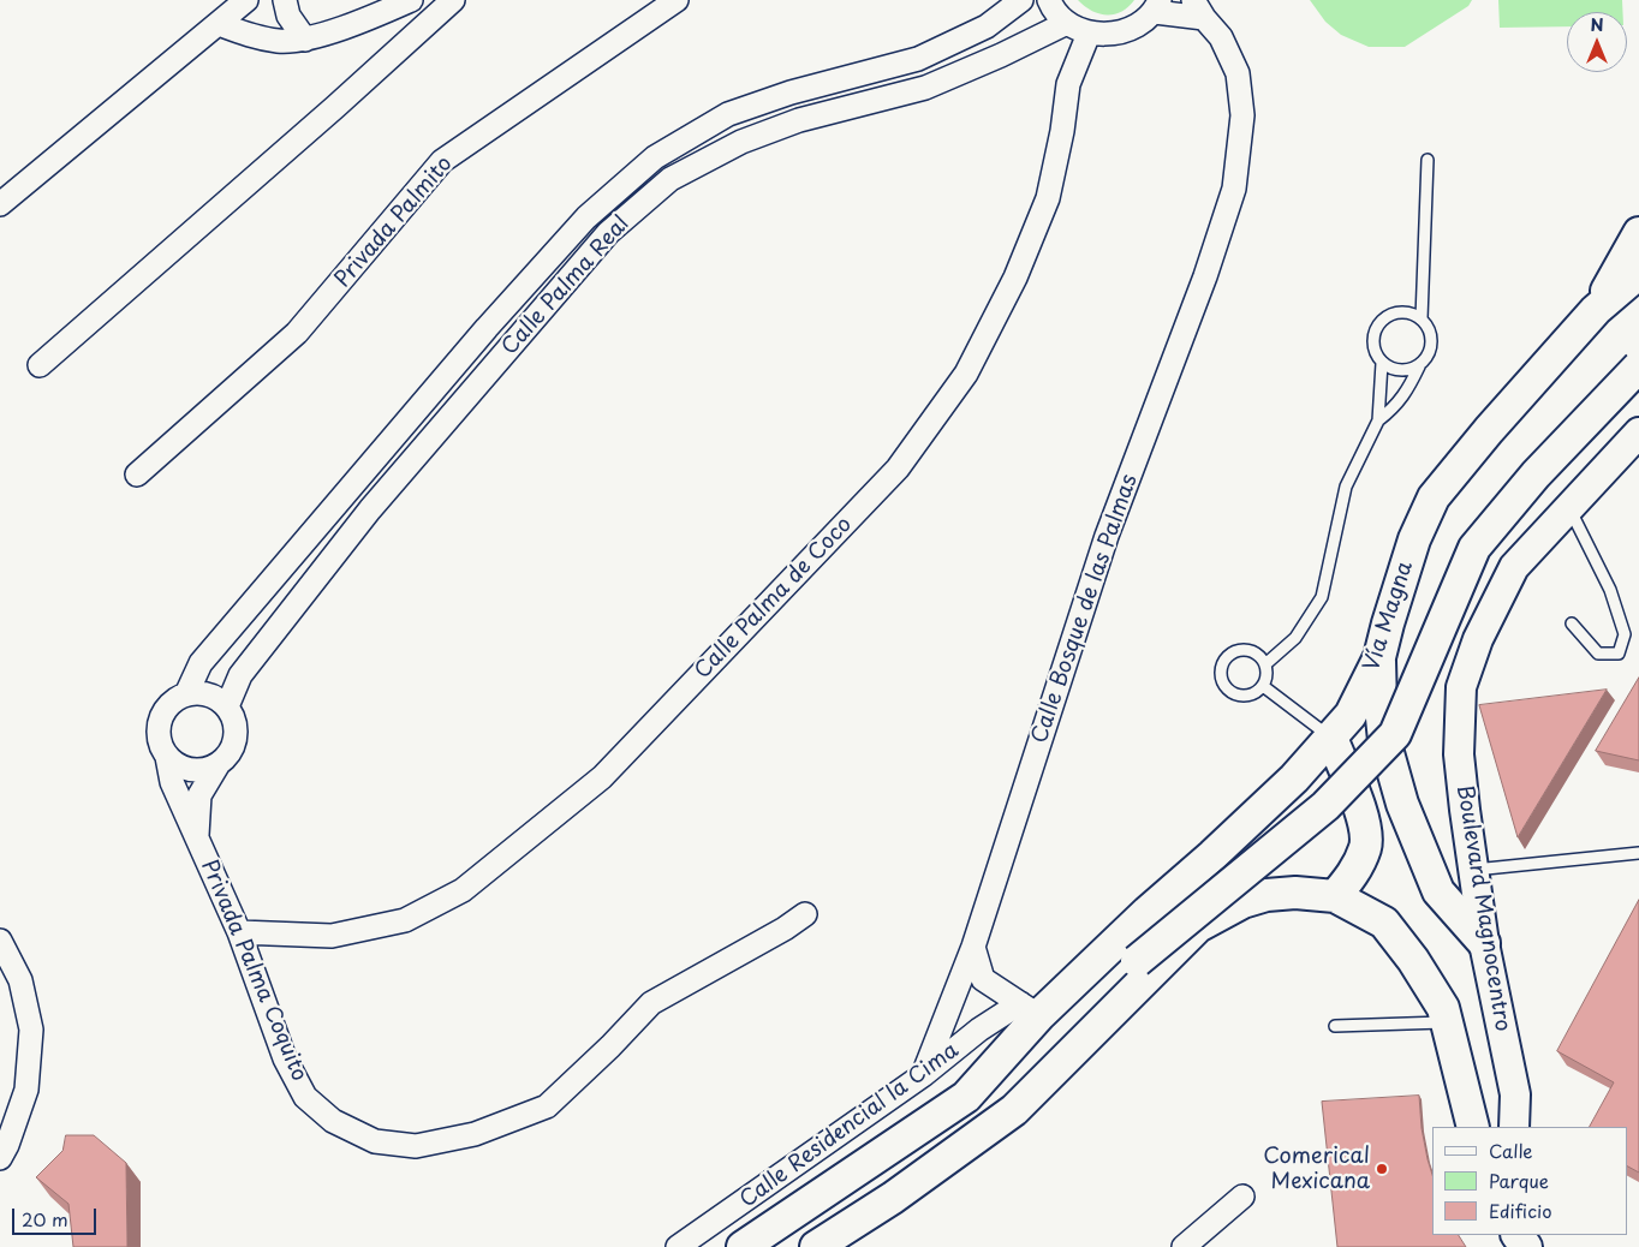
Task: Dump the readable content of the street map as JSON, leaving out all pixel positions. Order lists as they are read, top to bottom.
{
  "streets": {
    "main road": ["Vía Magna"],
    "street": [
      "Privada Palmito",
      "Calle Palma Real",
      "Calle Palma de Coco",
      "Calle Bosque de las Palmas",
      "Boulevard Magnocentro",
      "Privada Palma Coquito",
      "Calle Residencial la Cima"
    ]
  },
  "crossings": [
    ["Calle Palma Real", "Privada Palma Coquito"],
    ["Calle Palma de Coco", "Privada Palma Coquito"],
    ["Calle Bosque de las Palmas", "Calle Residencial la Cima"],
    ["Vía Magna", "Calle Residencial la Cima"]
  ],
  "places": ["Comerical Mexicana"],
  "legend": ["Calle", "Parque", "Edificio"],
  "scale_bar": "20 m",
  "north": "top"
}
